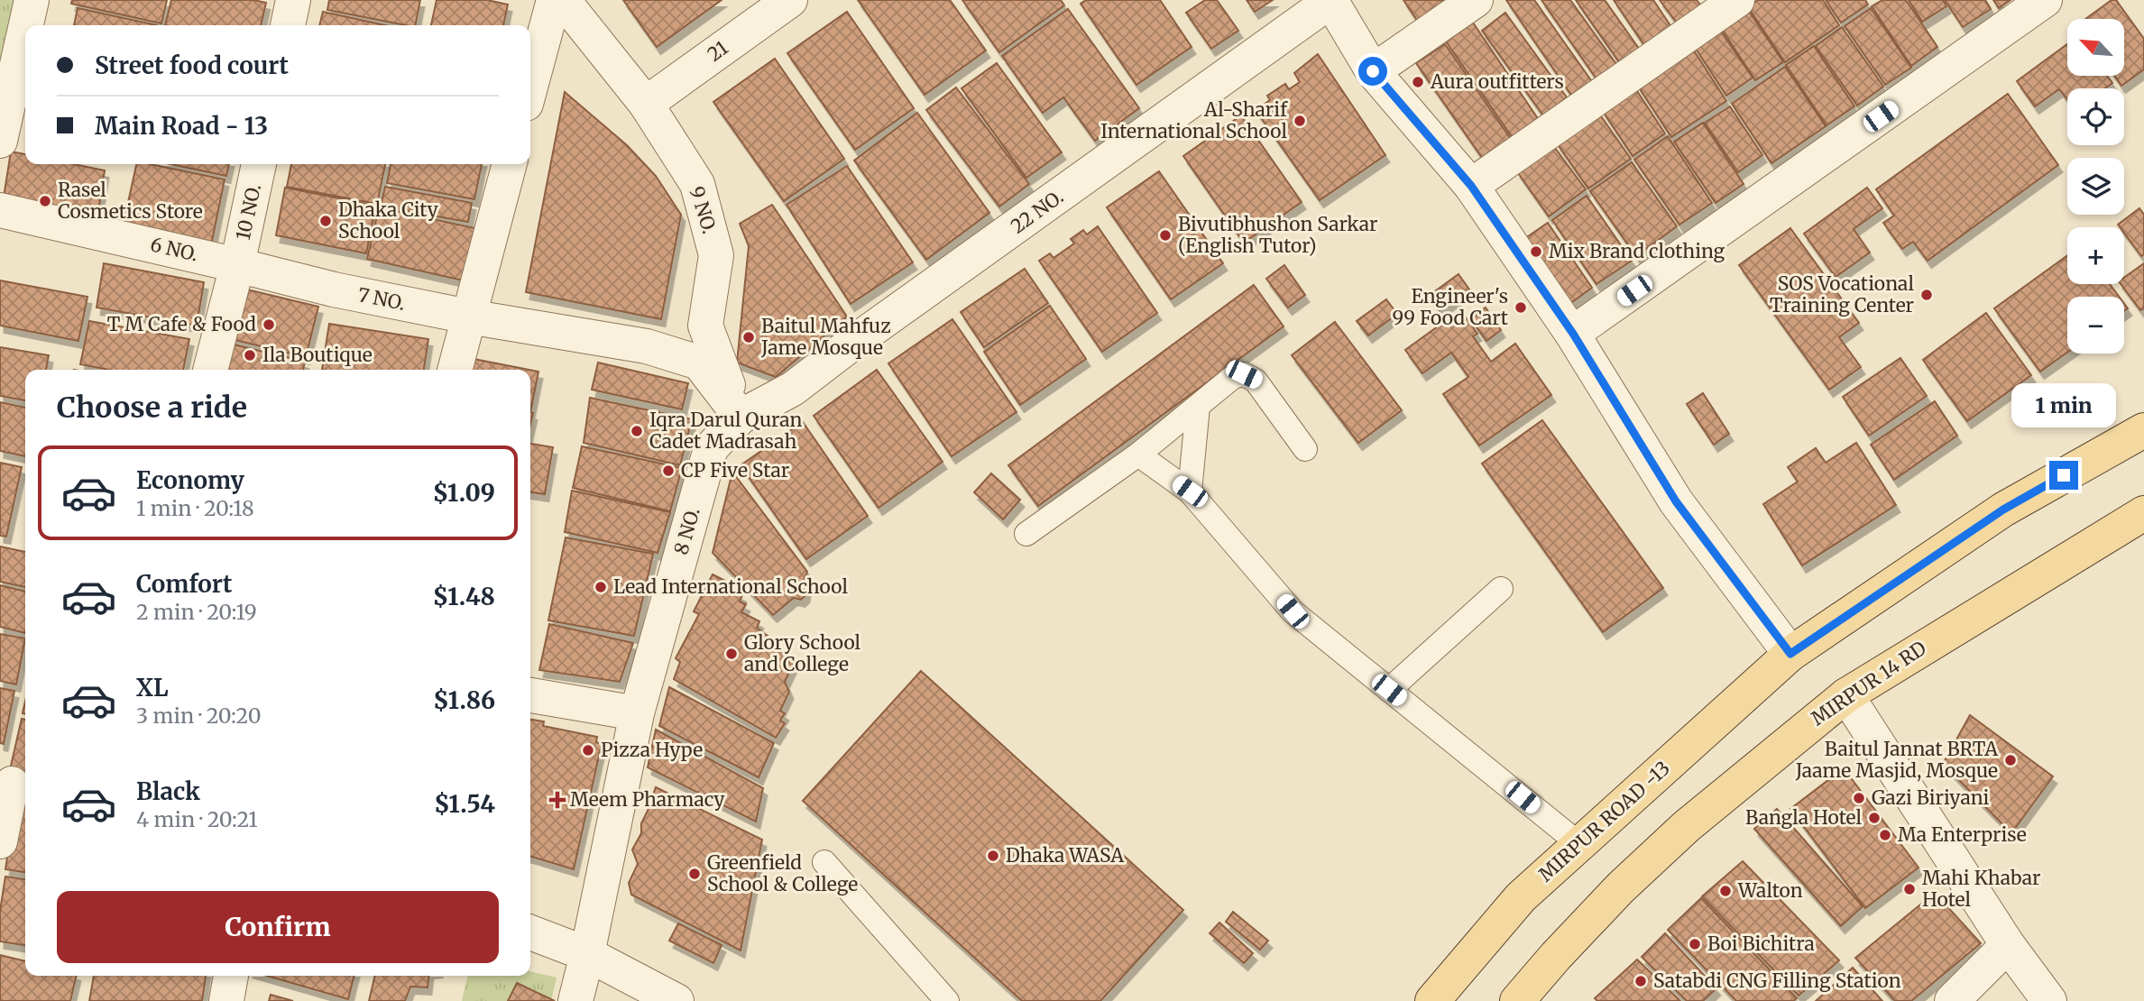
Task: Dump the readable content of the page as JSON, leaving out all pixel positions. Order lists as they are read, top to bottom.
{
  "streets": {
    "main road": ["MIRPUR 14 RD", "MIRPUR ROAD -13"],
    "street": [
      "21",
      "9 NO.",
      "10 NO.",
      "22 NO.",
      "6 NO.",
      "7 NO.",
      "8 NO."
    ]
  },
  "crossings": [
    ["21", "9 NO."],
    ["9 NO.", "22 NO."],
    ["9 NO.", "8 NO."],
    ["10 NO.", "6 NO."],
    ["10 NO.", "7 NO."],
    ["22 NO.", "8 NO."],
    ["6 NO.", "7 NO."]
  ],
  "places": {
    "other": [
      "Aura outfitters",
      "Al-Sharif International School",
      "Rasel Cosmetics Store",
      "Dhaka City School",
      "Bivutibhushon Sarkar (English Tutor)",
      "Mix Brand clothing",
      "SOS Vocational Training Center",
      "Engineer's 99 Food Cart",
      "T M Cafe & Food",
      "Baitul Mahfuz Jame Mosque",
      "Ila Boutique",
      "Iqra Darul Quran Cadet Madrasah",
      "CP Five Star",
      "Lead International School",
      "Glory School and College",
      "Pizza Hype",
      "Baitul Jannat BRTA Jaame Masjid, Mosque",
      "Gazi Biriyani",
      "Bangla Hotel",
      "Ma Enterprise",
      "Dhaka WASA",
      "Greenfield School & College",
      "Mahi Khabar Hotel",
      "Walton",
      "Boi Bichitra",
      "Satabdi CNG Filling Station"
    ],
    "health": ["Meem Pharmacy"]
  },
  "north": "top left",
  "page": {
    "map_buttons": ["+", "−"],
    "banner": ["Street food court", "Main Road - 13"],
    "heading": "Choose a ride",
    "bubble": "1 min",
    "list": [
      {
        "name": "Economy",
        "note": "1 min · 20:18",
        "value": "$1.09"
      },
      {
        "name": "Comfort",
        "note": "2 min · 20:19",
        "value": "$1.48"
      },
      {
        "name": "XL",
        "note": "3 min · 20:20",
        "value": "$1.86"
      },
      {
        "name": "Black",
        "note": "4 min · 20:21",
        "value": "$1.54"
      }
    ],
    "buttons": "Confirm"
  }
}
